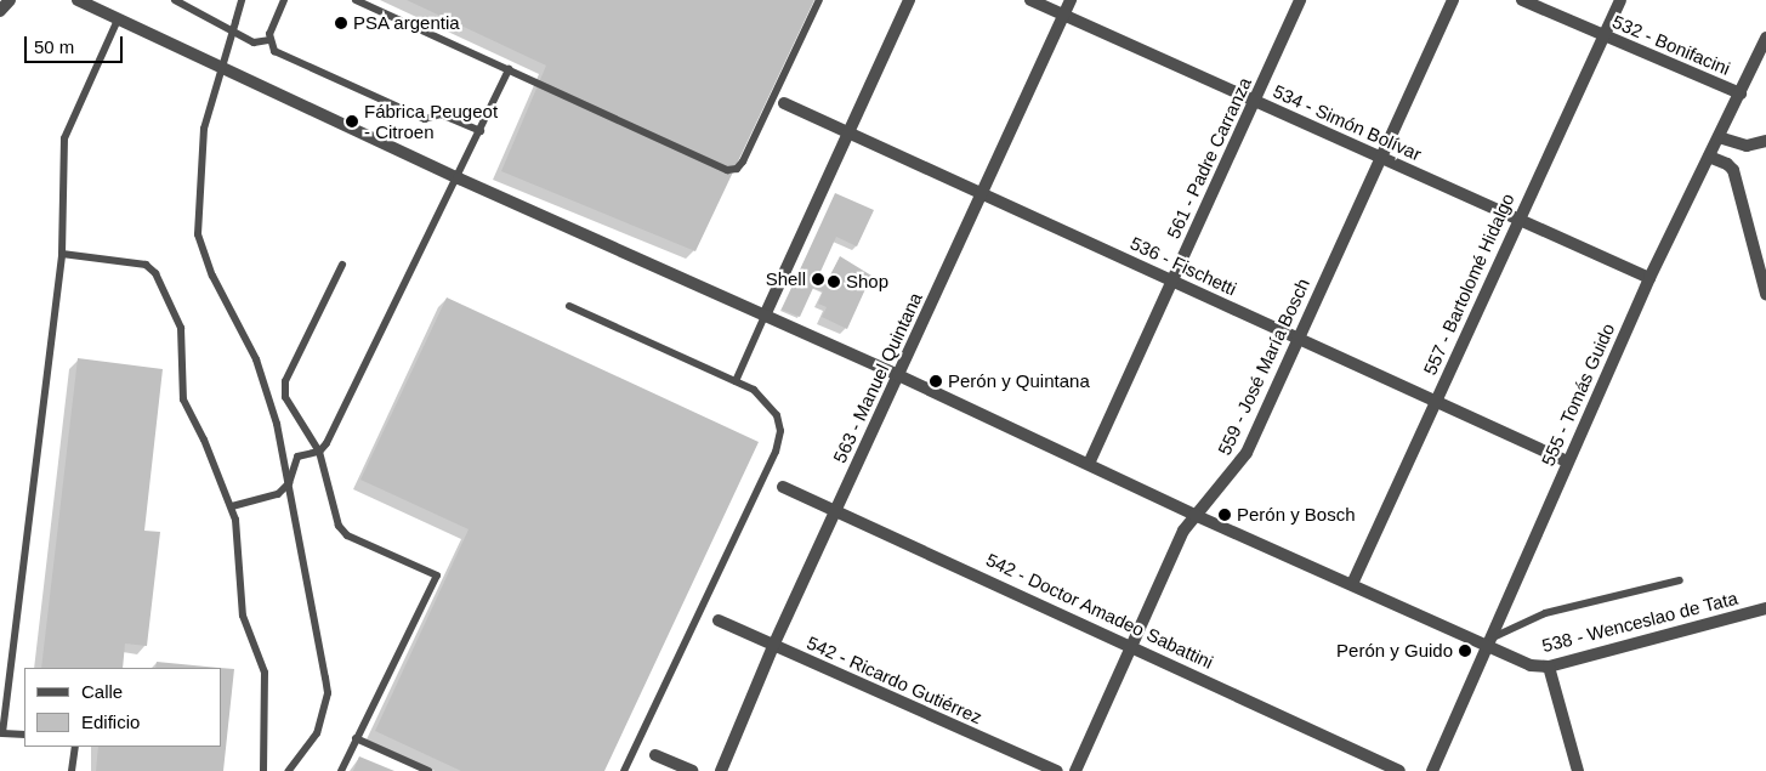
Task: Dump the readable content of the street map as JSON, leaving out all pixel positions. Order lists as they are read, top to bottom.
{
  "streets": {
    "street": [
      "532 - Bonifacini",
      "534 - Simón Bolívar",
      "561 - Padre Carranza",
      "536 - Fischetti",
      "557 - Bartolomé Hidalgo",
      "559 - José María Bosch",
      "563 - Manuel Quintana",
      "555 - Tomás Guido",
      "542 - Doctor Amadeo Sabattini",
      "538 - Wenceslao de Tata",
      "542 - Ricardo Gutiérrez"
    ]
  },
  "crossings": [
    ["532 - Bonifacini", "557 - Bartolomé Hidalgo"],
    ["532 - Bonifacini", "555 - Tomás Guido"],
    ["534 - Simón Bolívar", "561 - Padre Carranza"],
    ["534 - Simón Bolívar", "557 - Bartolomé Hidalgo"],
    ["534 - Simón Bolívar", "559 - José María Bosch"],
    ["534 - Simón Bolívar", "563 - Manuel Quintana"],
    ["534 - Simón Bolívar", "555 - Tomás Guido"],
    ["561 - Padre Carranza", "536 - Fischetti"],
    ["561 - Padre Carranza", "538 - Wenceslao de Tata"],
    ["536 - Fischetti", "557 - Bartolomé Hidalgo"],
    ["536 - Fischetti", "559 - José María Bosch"],
    ["536 - Fischetti", "563 - Manuel Quintana"],
    ["536 - Fischetti", "555 - Tomás Guido"],
    ["557 - Bartolomé Hidalgo", "538 - Wenceslao de Tata"],
    ["559 - José María Bosch", "542 - Doctor Amadeo Sabattini"],
    ["559 - José María Bosch", "538 - Wenceslao de Tata"],
    ["563 - Manuel Quintana", "542 - Doctor Amadeo Sabattini"],
    ["563 - Manuel Quintana", "538 - Wenceslao de Tata"],
    ["563 - Manuel Quintana", "542 - Ricardo Gutiérrez"],
    ["555 - Tomás Guido", "538 - Wenceslao de Tata"]
  ],
  "places": [
    "PSA argentia",
    "Fábrica Peugeot - Citroen",
    "Shell",
    "Shop",
    "Perón y Quintana",
    "Perón y Bosch",
    "Perón y Guido"
  ],
  "legend": ["Calle", "Edificio"],
  "scale_bar": "50 m"
}
